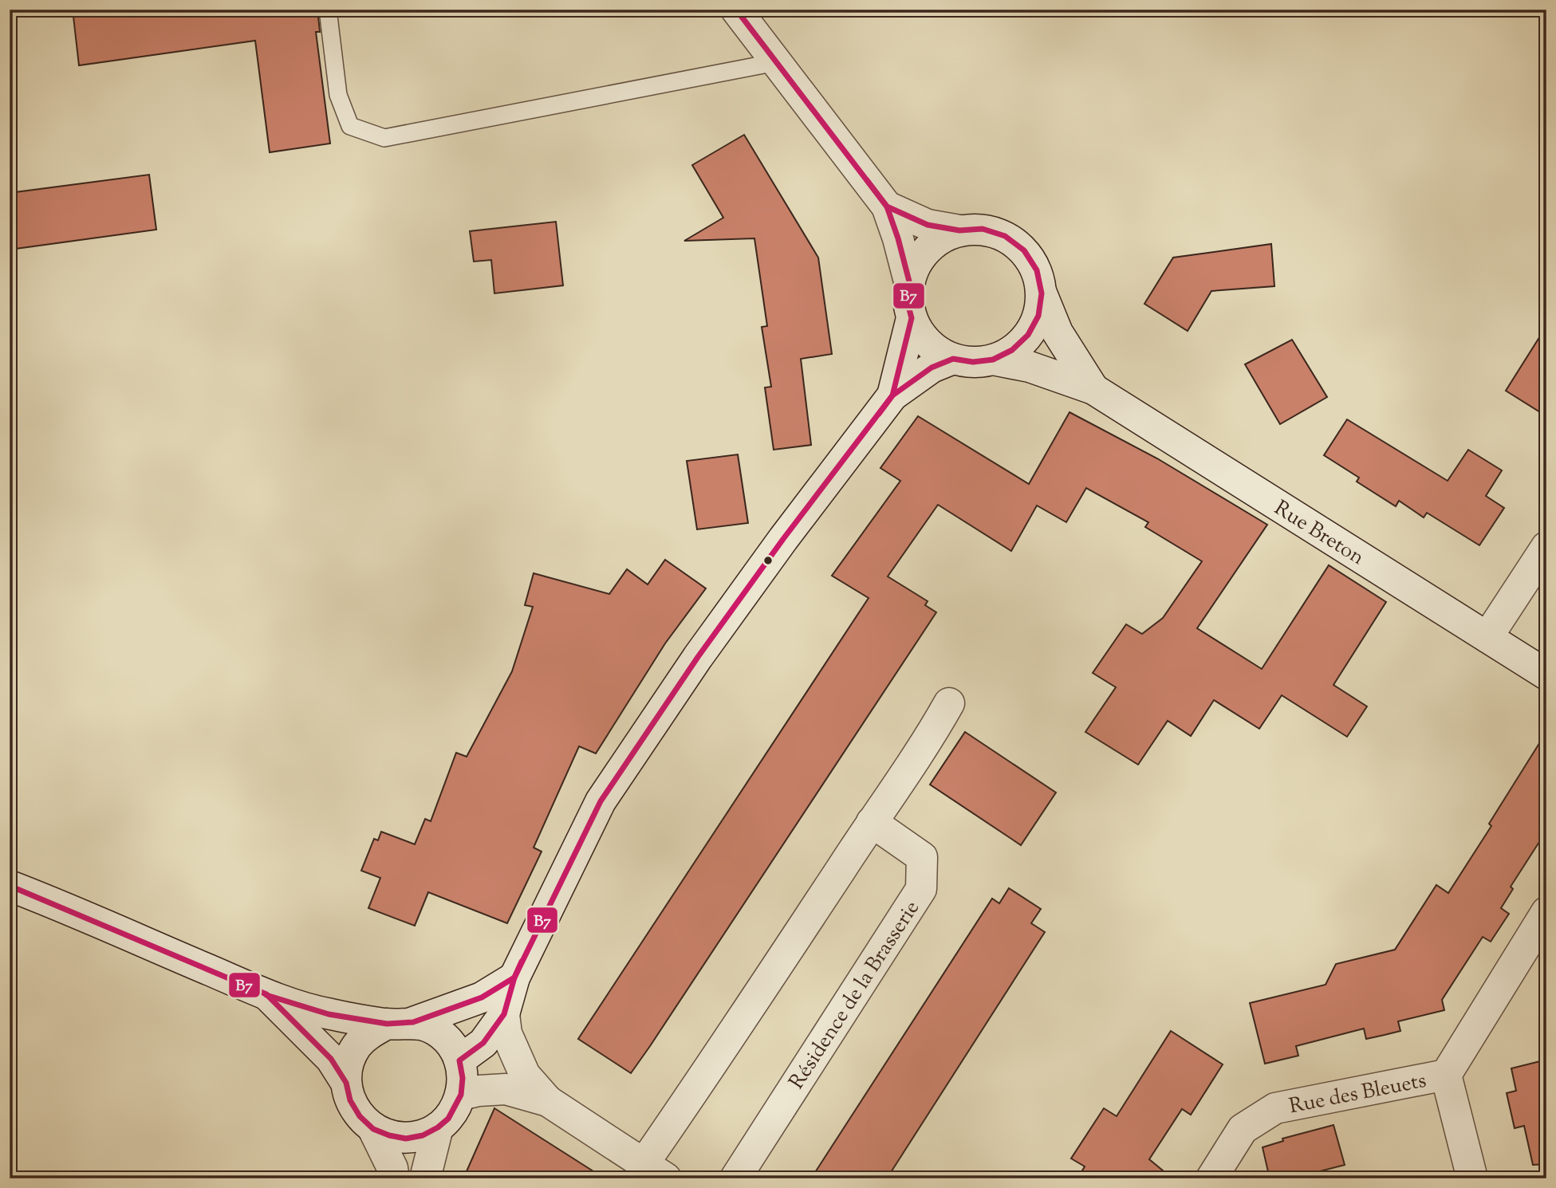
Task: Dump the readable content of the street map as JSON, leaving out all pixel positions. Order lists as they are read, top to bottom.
{
  "streets": {
    "main road": ["Rue Breton", "Résidence de la Brasserie", "Rue des Bleuets"]
  },
  "lines": ["transit line B7"]
}
